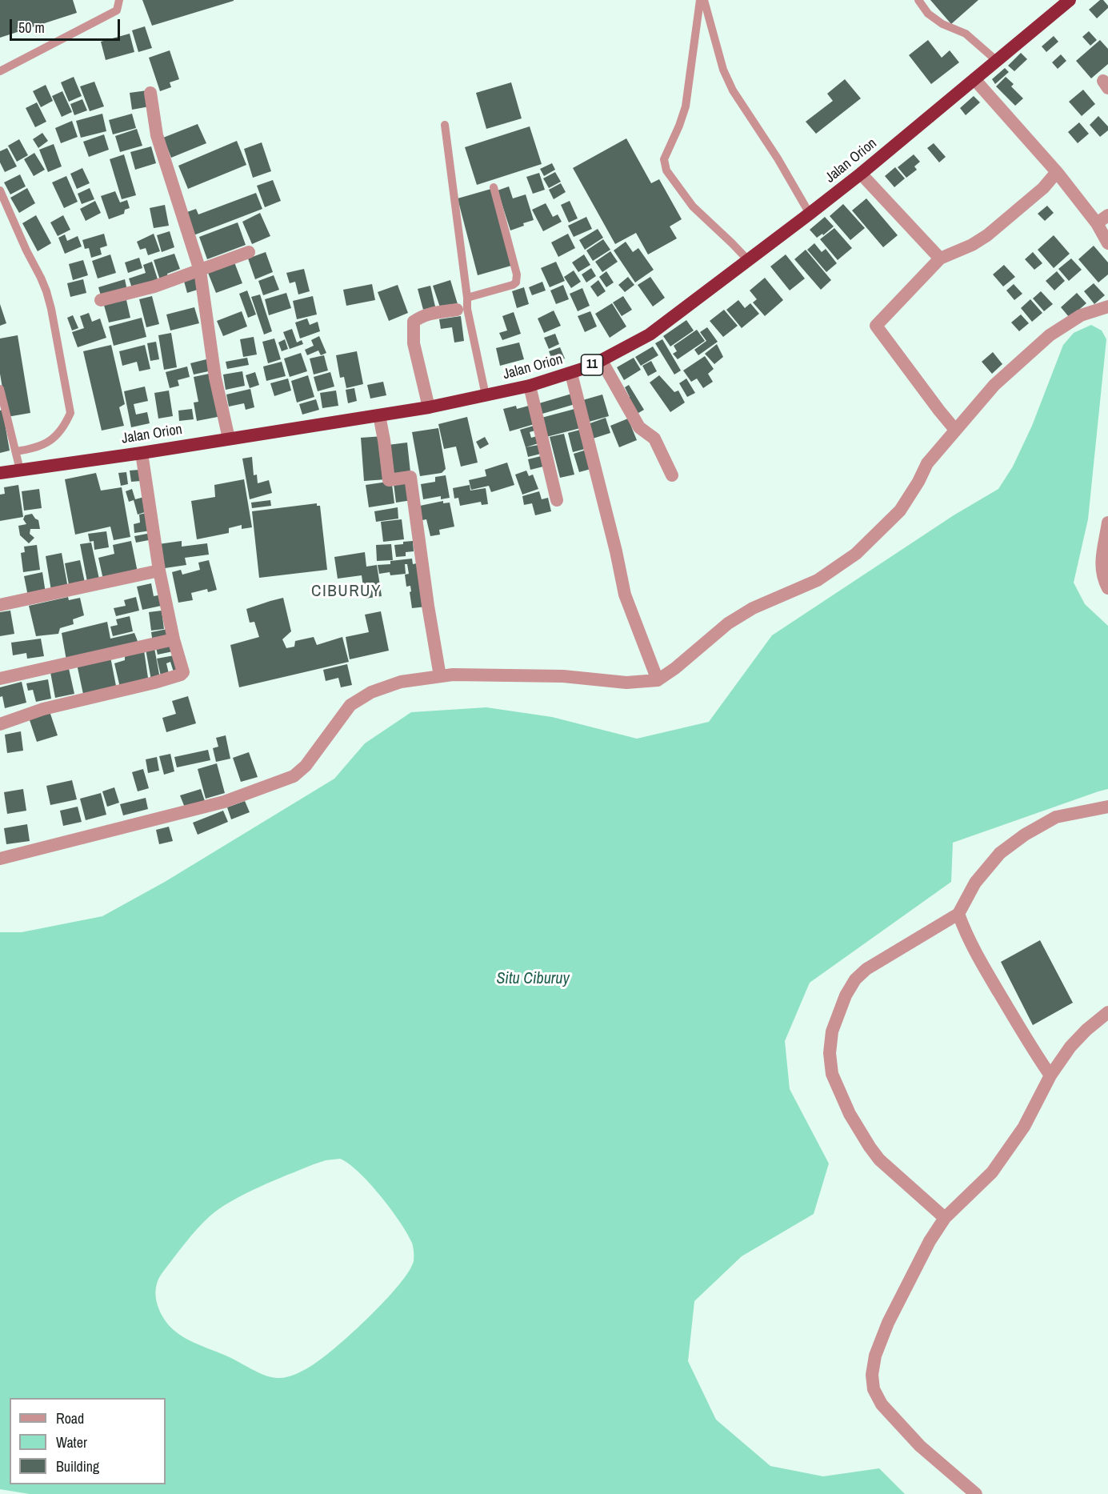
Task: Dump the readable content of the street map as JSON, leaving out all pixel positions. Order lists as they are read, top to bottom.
{
  "streets": {
    "highway": ["Jalan Orion", "11"]
  },
  "districts": ["CIBURUY"],
  "water": ["Situ Ciburuy"],
  "legend": ["Road", "Water", "Building"],
  "scale_bar": "50 m"
}
